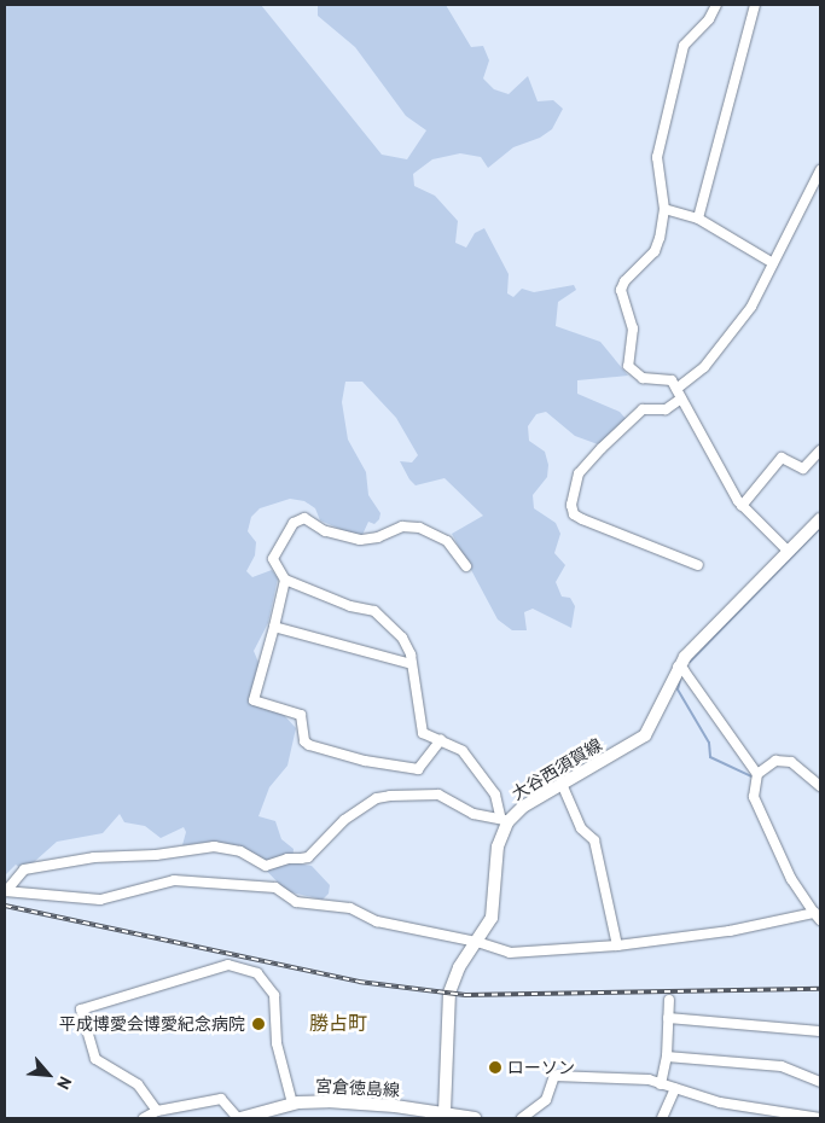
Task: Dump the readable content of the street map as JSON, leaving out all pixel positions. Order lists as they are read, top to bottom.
{
  "streets": {
    "main road": ["大谷西須賀線", "宮倉徳島線"]
  },
  "crossings": [
    ["大谷西須賀線", "宮倉徳島線"]
  ],
  "districts": ["勝占町"],
  "places": ["平成博愛会博愛紀念病院", "ローソン"],
  "north": "bottom right"
}
